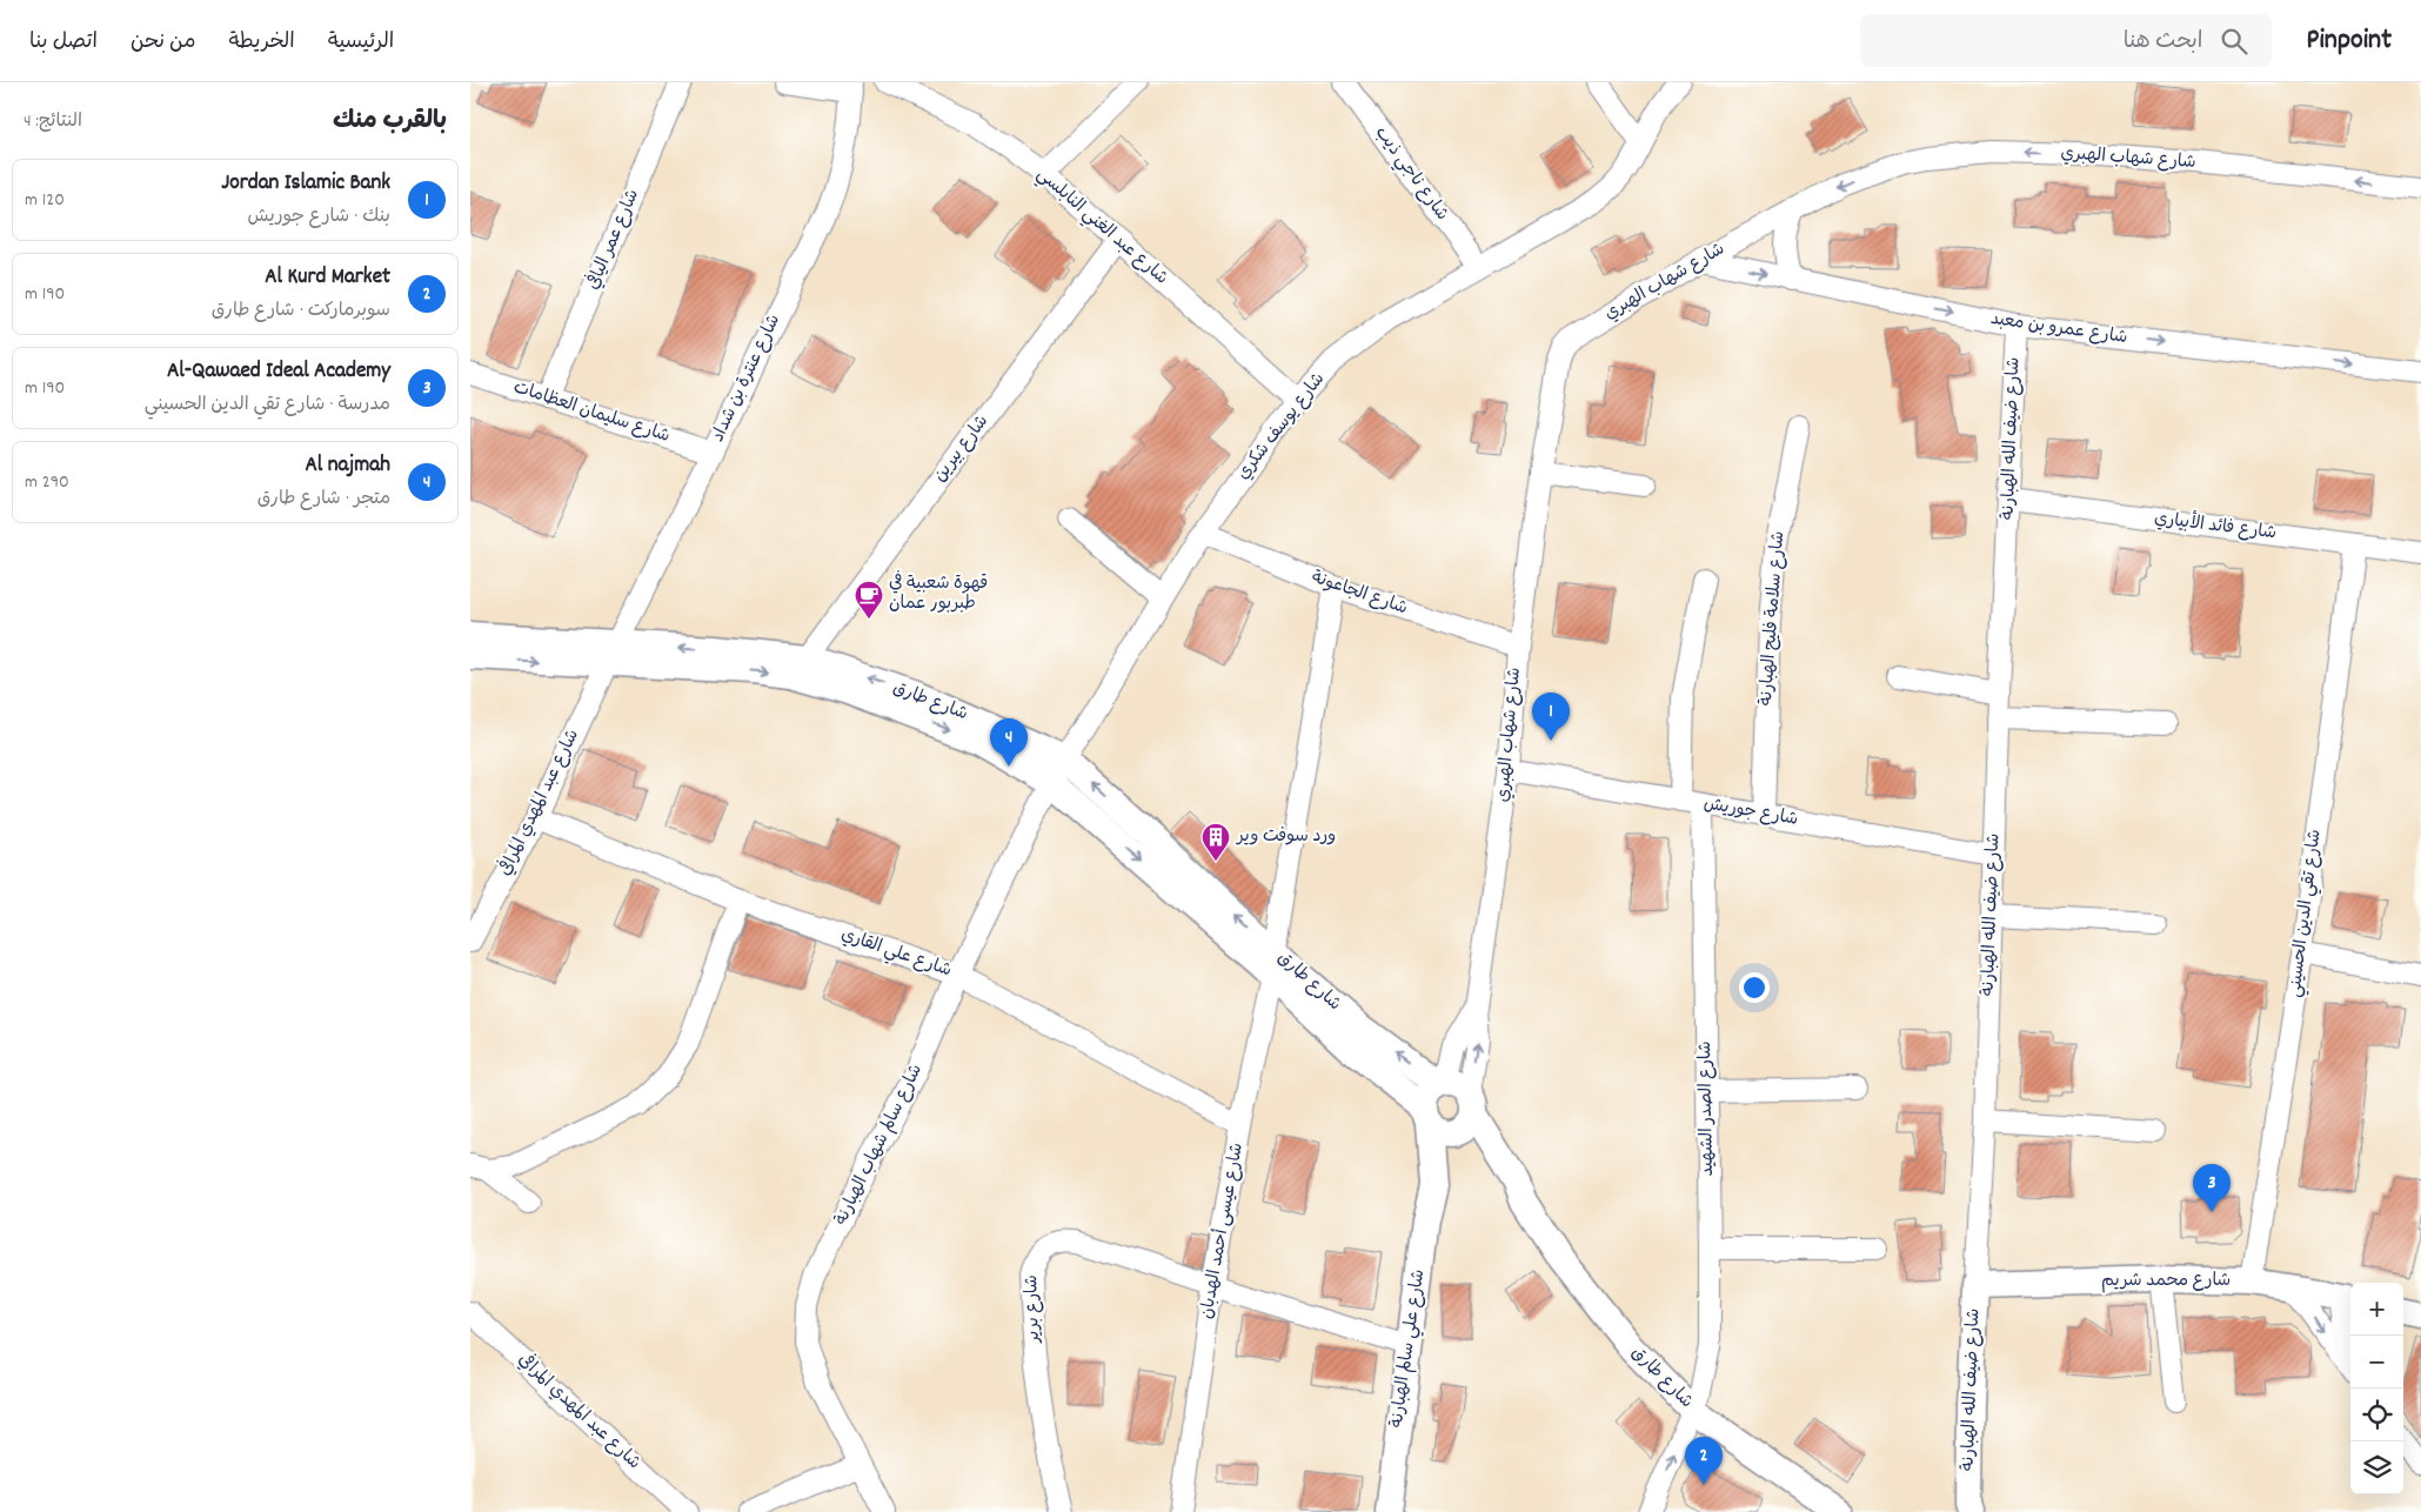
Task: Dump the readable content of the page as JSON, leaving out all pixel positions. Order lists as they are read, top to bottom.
{
  "streets": {
    "street": [
      "شارع شهاب الهبري",
      "شارع ناجي ذيب",
      "شارع عبد الغني النابلسي",
      "شارع عمر اليافي",
      "شارع عمرو بن معبد",
      "شارع عنترة بن شداد",
      "شارع سليمان العظامات",
      "شارع يوسف شكري",
      "شارع ضيف الله الهبارنة",
      "شارع بيرين",
      "شارع فائد الأبياري",
      "شارع الجاعونة",
      "شارع سلامة فليح الهبارنة",
      "شارع طارق",
      "شارع عبد المهدي المرافي",
      "شارع جوريش",
      "شارع تقي الدين الحسيني",
      "شارع علي القاري",
      "شارع الصدر الشهيد",
      "شارع سالم شهاب الهبارنة",
      "شارع عيسى أحمد الهدبان",
      "شارع محمد شريم",
      "شارع برير",
      "شارع علي سالم الهبارنة"
    ]
  },
  "crossings": [
    ["شارع شهاب الهبري", "شارع عمرو بن معبد"],
    ["شارع شهاب الهبري", "شارع الجاعونة"],
    ["شارع شهاب الهبري", "شارع طارق"],
    ["شارع شهاب الهبري", "شارع جوريش"],
    ["شارع شهاب الهبري", "شارع علي سالم الهبارنة"],
    ["شارع ناجي ذيب", "شارع يوسف شكري"],
    ["شارع عبد الغني النابلسي", "شارع يوسف شكري"],
    ["شارع عبد الغني النابلسي", "شارع بيرين"],
    ["شارع عمر اليافي", "شارع سليمان العظامات"],
    ["شارع عمرو بن معبد", "شارع ضيف الله الهبارنة"],
    ["شارع عنترة بن شداد", "شارع سليمان العظامات"],
    ["شارع عنترة بن شداد", "شارع طارق"],
    ["شارع عنترة بن شداد", "شارع عبد المهدي المرافي"],
    ["شارع يوسف شكري", "شارع الجاعونة"],
    ["شارع يوسف شكري", "شارع طارق"],
    ["شارع يوسف شكري", "شارع سالم شهاب الهبارنة"],
    ["شارع ضيف الله الهبارنة", "شارع فائد الأبياري"],
    ["شارع ضيف الله الهبارنة", "شارع جوريش"],
    ["شارع ضيف الله الهبارنة", "شارع محمد شريم"],
    ["شارع بيرين", "شارع طارق"],
    ["شارع فائد الأبياري", "شارع تقي الدين الحسيني"],
    ["شارع الجاعونة", "شارع عيسى أحمد الهدبان"],
    ["شارع سلامة فليح الهبارنة", "شارع جوريش"],
    ["شارع طارق", "شارع عبد المهدي المرافي"],
    ["شارع طارق", "شارع الصدر الشهيد"],
    ["شارع طارق", "شارع سالم شهاب الهبارنة"],
    ["شارع طارق", "شارع عيسى أحمد الهدبان"],
    ["شارع طارق", "شارع علي سالم الهبارنة"],
    ["شارع عبد المهدي المرافي", "شارع علي القاري"],
    ["شارع جوريش", "شارع الصدر الشهيد"],
    ["شارع تقي الدين الحسيني", "شارع محمد شريم"],
    ["شارع علي القاري", "شارع سالم شهاب الهبارنة"],
    ["شارع علي القاري", "شارع عيسى أحمد الهدبان"],
    ["شارع عيسى أحمد الهدبان", "شارع برير"],
    ["شارع برير", "شارع علي سالم الهبارنة"]
  ],
  "one_way": ["شارع شهاب الهبري", "شارع عمرو بن معبد"],
  "places": {
    "cafe": ["قهوة شعبية في طبربور عمان"],
    "building": ["ورد سوفت وير"]
  },
  "page": {
    "header": "Pinpoint",
    "search": "ابحث هنا",
    "nav": [
      "الرئيسية",
      "الخريطة",
      "من نحن",
      "اتصل بنا"
    ],
    "heading": ["بالقرب منك", "النتائج: 4"],
    "list": [
      {
        "mark": "1",
        "name": "Jordan Islamic Bank",
        "note": "بنك · شارع جوريش",
        "value": "120 m"
      },
      {
        "mark": "2",
        "name": "Al Kurd Market",
        "note": "سوبرماركت · شارع طارق",
        "value": "190 m"
      },
      {
        "mark": "3",
        "name": "Al-Qawaed Ideal Academy",
        "note": "مدرسة · شارع تقي الدين الحسيني",
        "value": "190 m"
      },
      {
        "mark": "4",
        "name": "Al najmah",
        "note": "متجر · شارع طارق",
        "value": "290 m"
      }
    ],
    "pins": [
      "1",
      "4",
      "3",
      "2"
    ],
    "map_buttons": ["+", "−"]
  }
}
